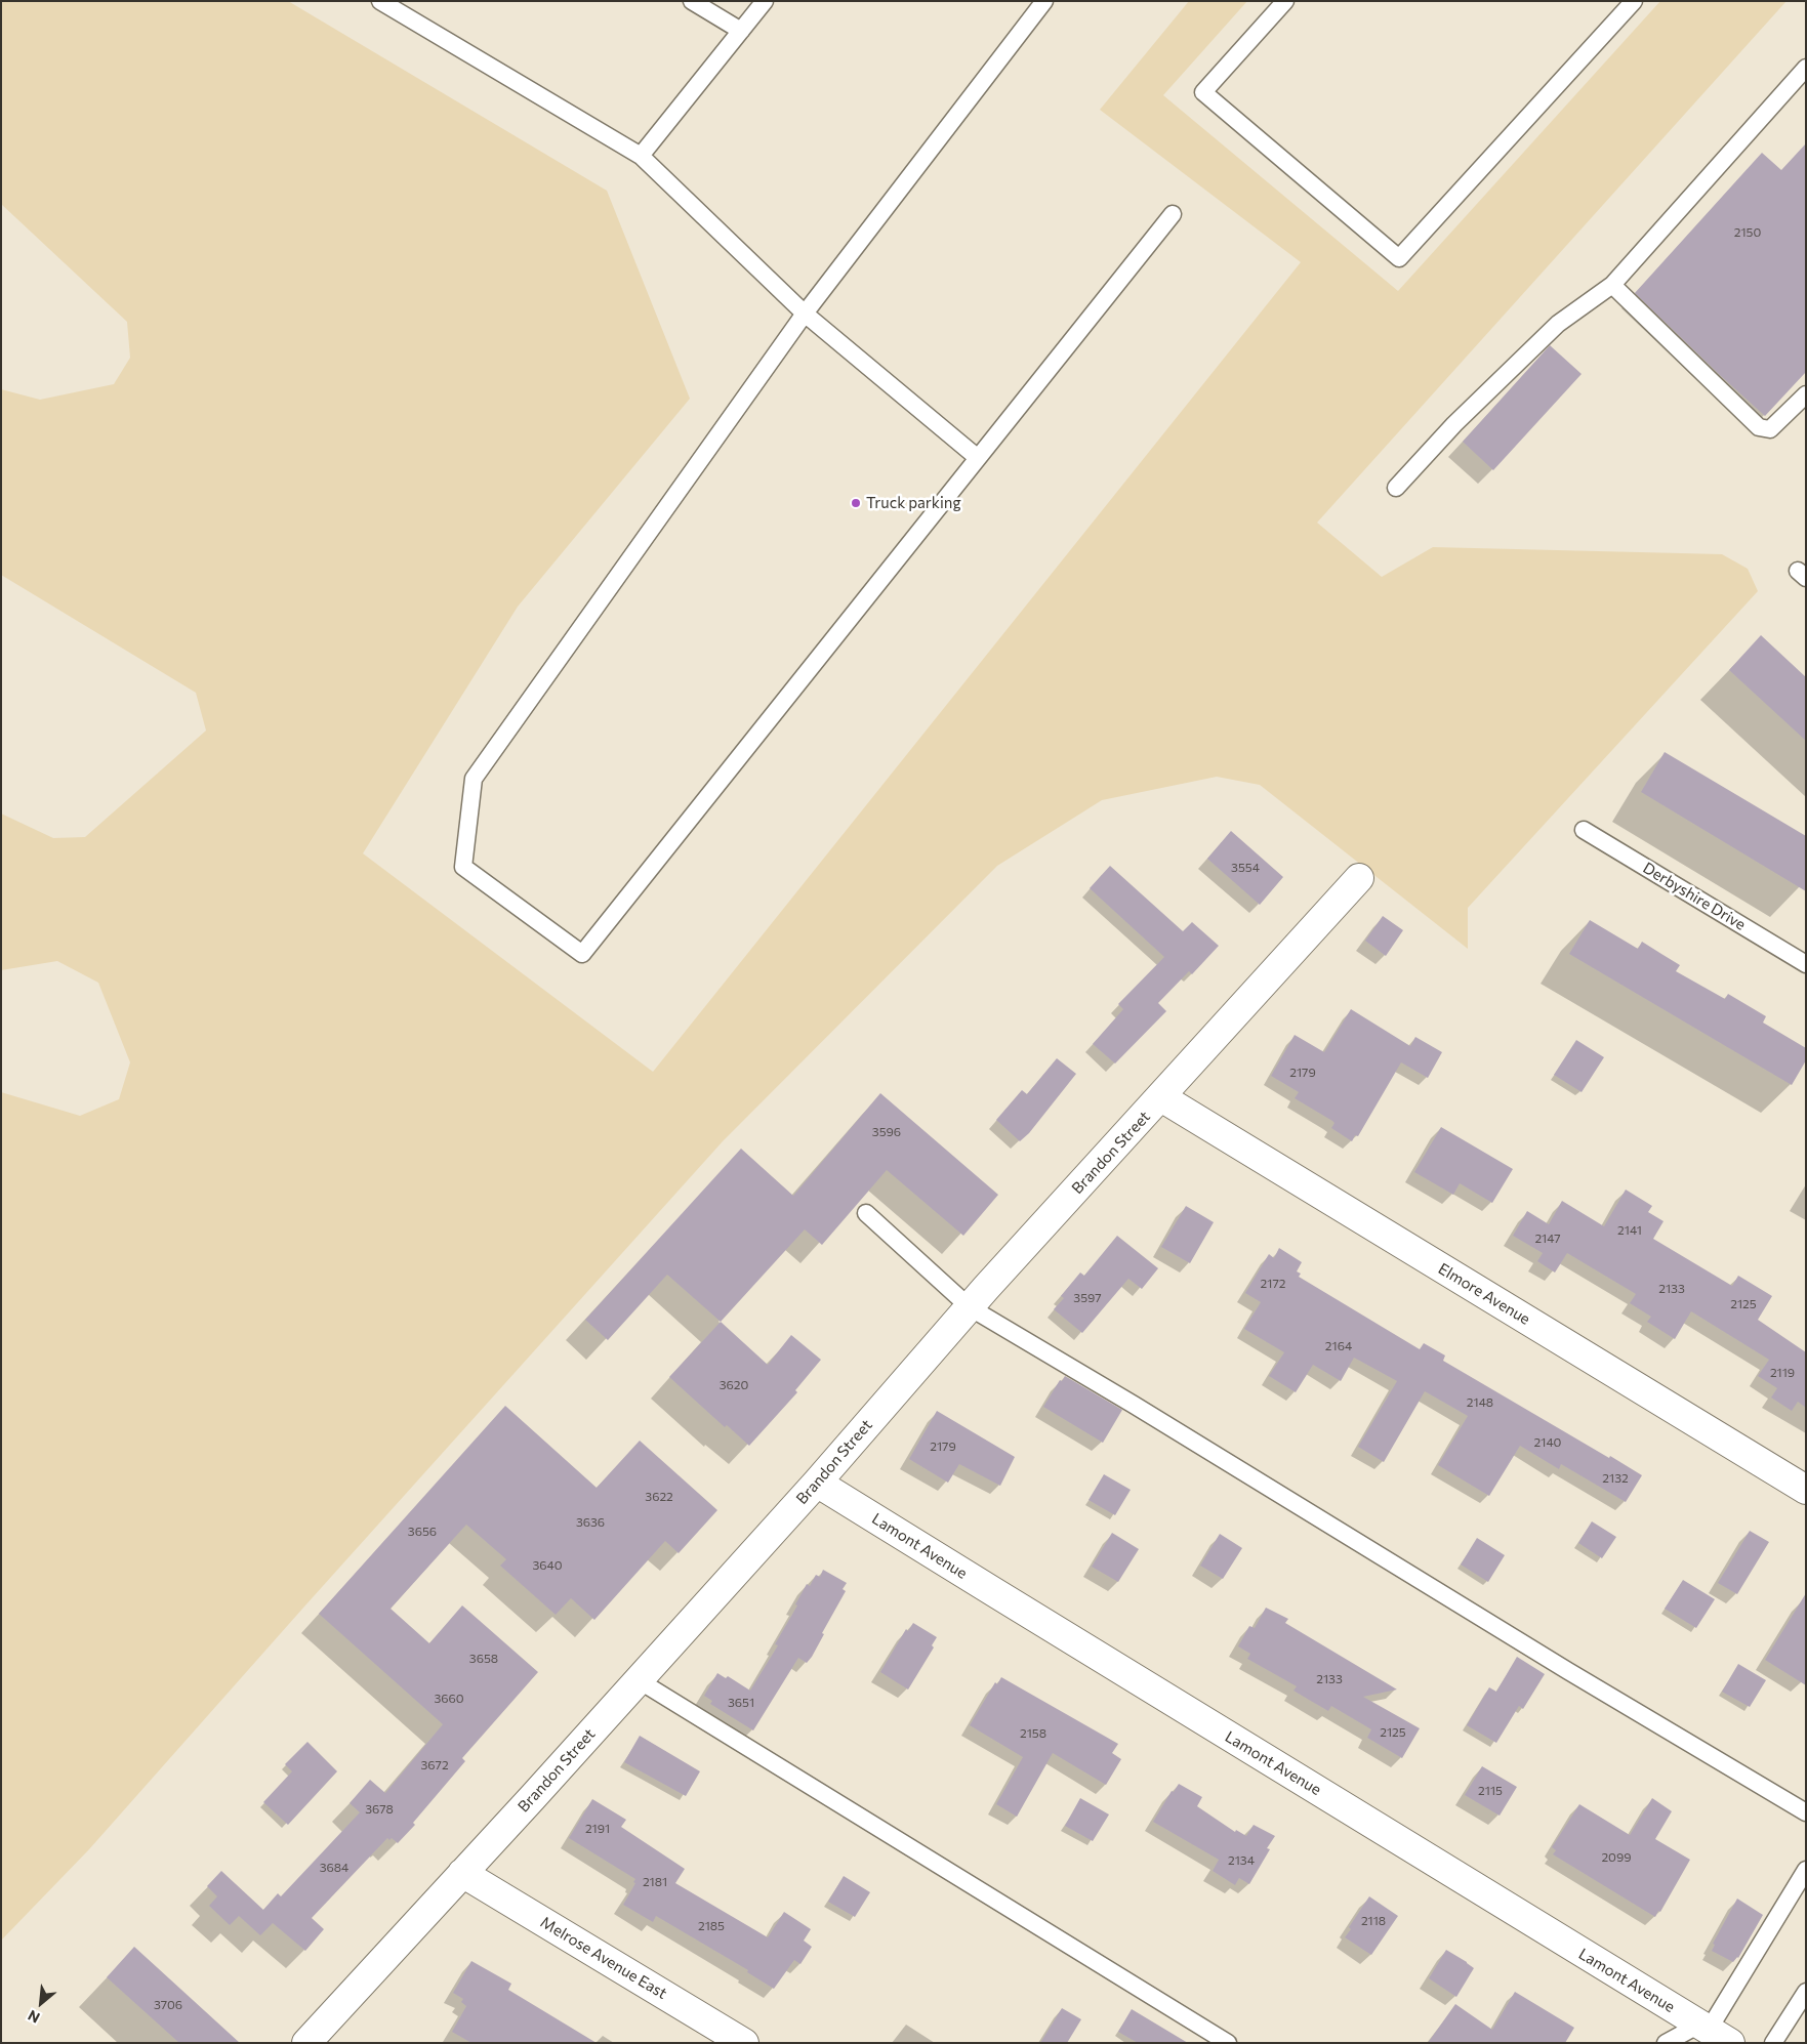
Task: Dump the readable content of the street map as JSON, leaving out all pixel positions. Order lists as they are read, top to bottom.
{
  "streets": {
    "street": [
      "Brandon Street",
      "Elmore Avenue",
      "Lamont Avenue",
      "Melrose Avenue East"
    ],
    "lane": ["Derbyshire Drive"]
  },
  "crossings": [
    ["Brandon Street", "Elmore Avenue"],
    ["Brandon Street", "Lamont Avenue"],
    ["Brandon Street", "Melrose Avenue East"]
  ],
  "places": ["Truck parking"],
  "house_numbers": [
    "2150",
    "3554",
    "2179",
    "3596",
    "2141",
    "2147",
    "2172",
    "2133",
    "3597",
    "2125",
    "2164",
    "2119",
    "3620",
    "2148",
    "2140",
    "2179",
    "2132",
    "3622",
    "3636",
    "3656",
    "3640",
    "3658",
    "2133",
    "3660",
    "3651",
    "2125",
    "2158",
    "3672",
    "2115",
    "3678",
    "2191",
    "2099",
    "2134",
    "3684",
    "2181",
    "2118",
    "2185",
    "3706"
  ],
  "north": "bottom left"
}
